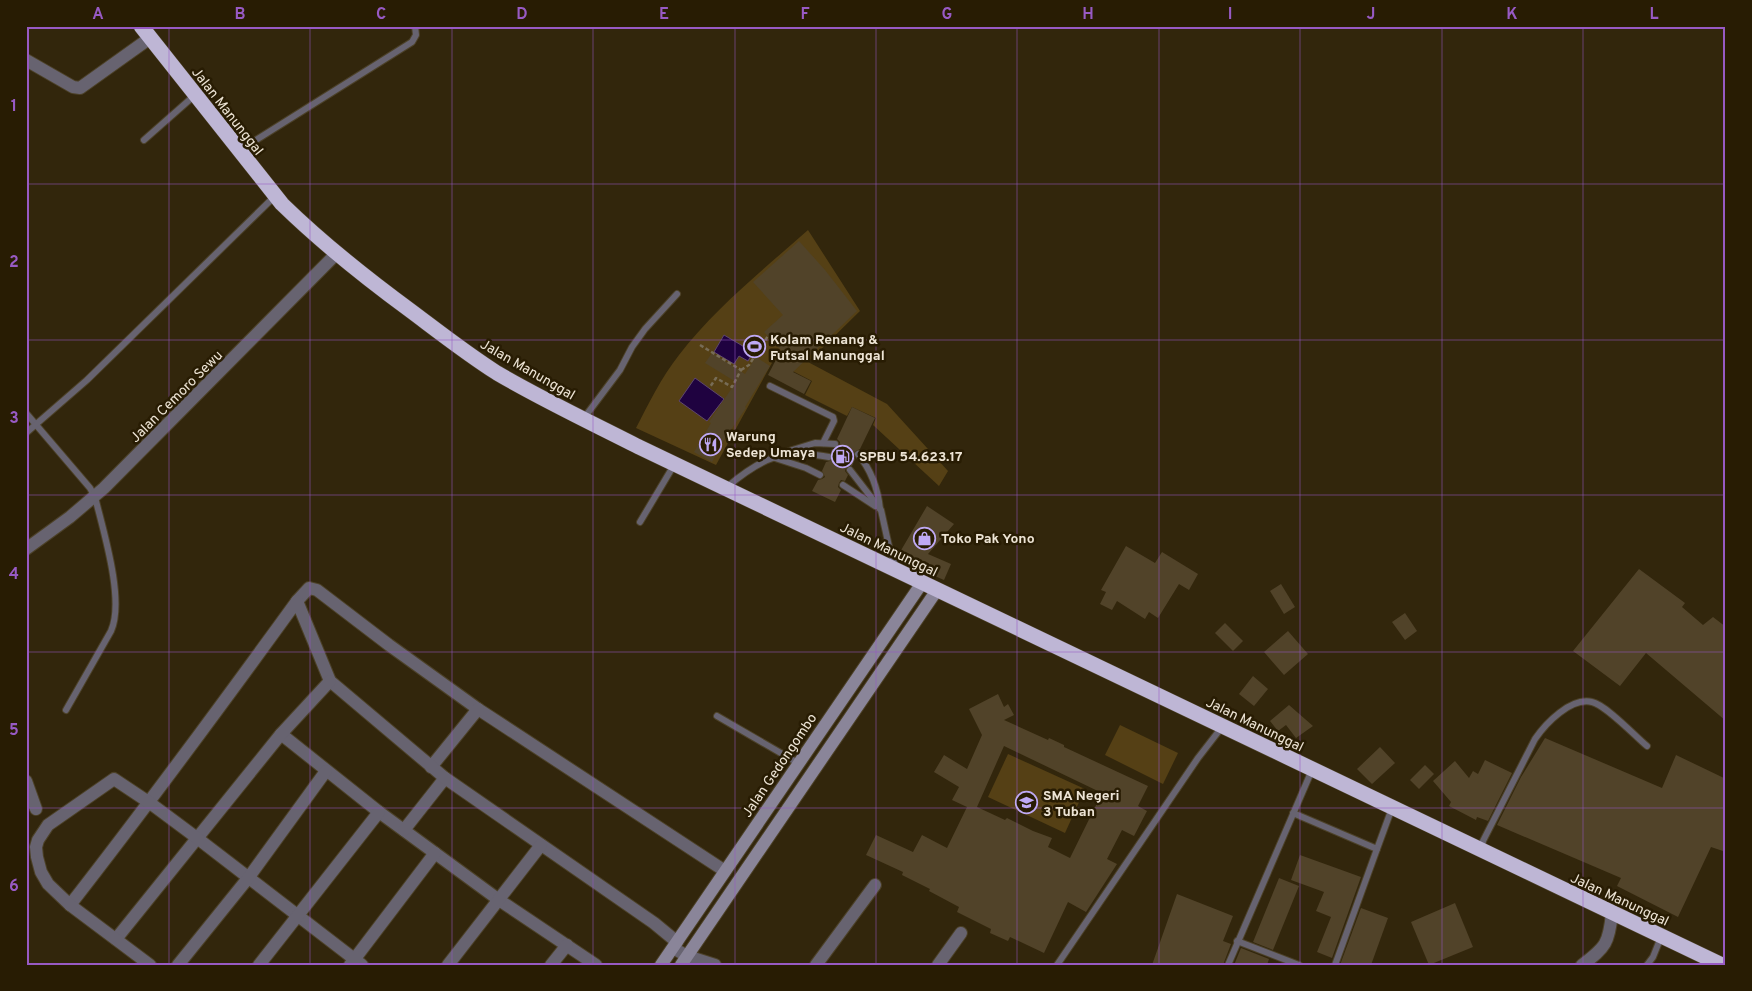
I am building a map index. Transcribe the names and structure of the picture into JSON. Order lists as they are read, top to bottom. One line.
{"streets":{"highway":["Jalan Manunggal"],"street":["Jalan Cemoro Sewu","Jalan Gedongombo"]},"crossings":[["Jalan Manunggal","Jalan Cemoro Sewu"],["Jalan Manunggal","Jalan Gedongombo"]],"places":{"sports":["Kolam Renang & Futsal Manunggal"],"restaurant":["Warung Sedep Umaya"],"fuel station":["SPBU 54.623.17"],"shop":["Toko Pak Yono"],"school or university":["SMA Negeri 3 Tuban"]},"grid":{"columns":["A","B","C","D","E","F","G","H","I","J","K","L"],"rows":["1","2","3","4","5","6"]}}
